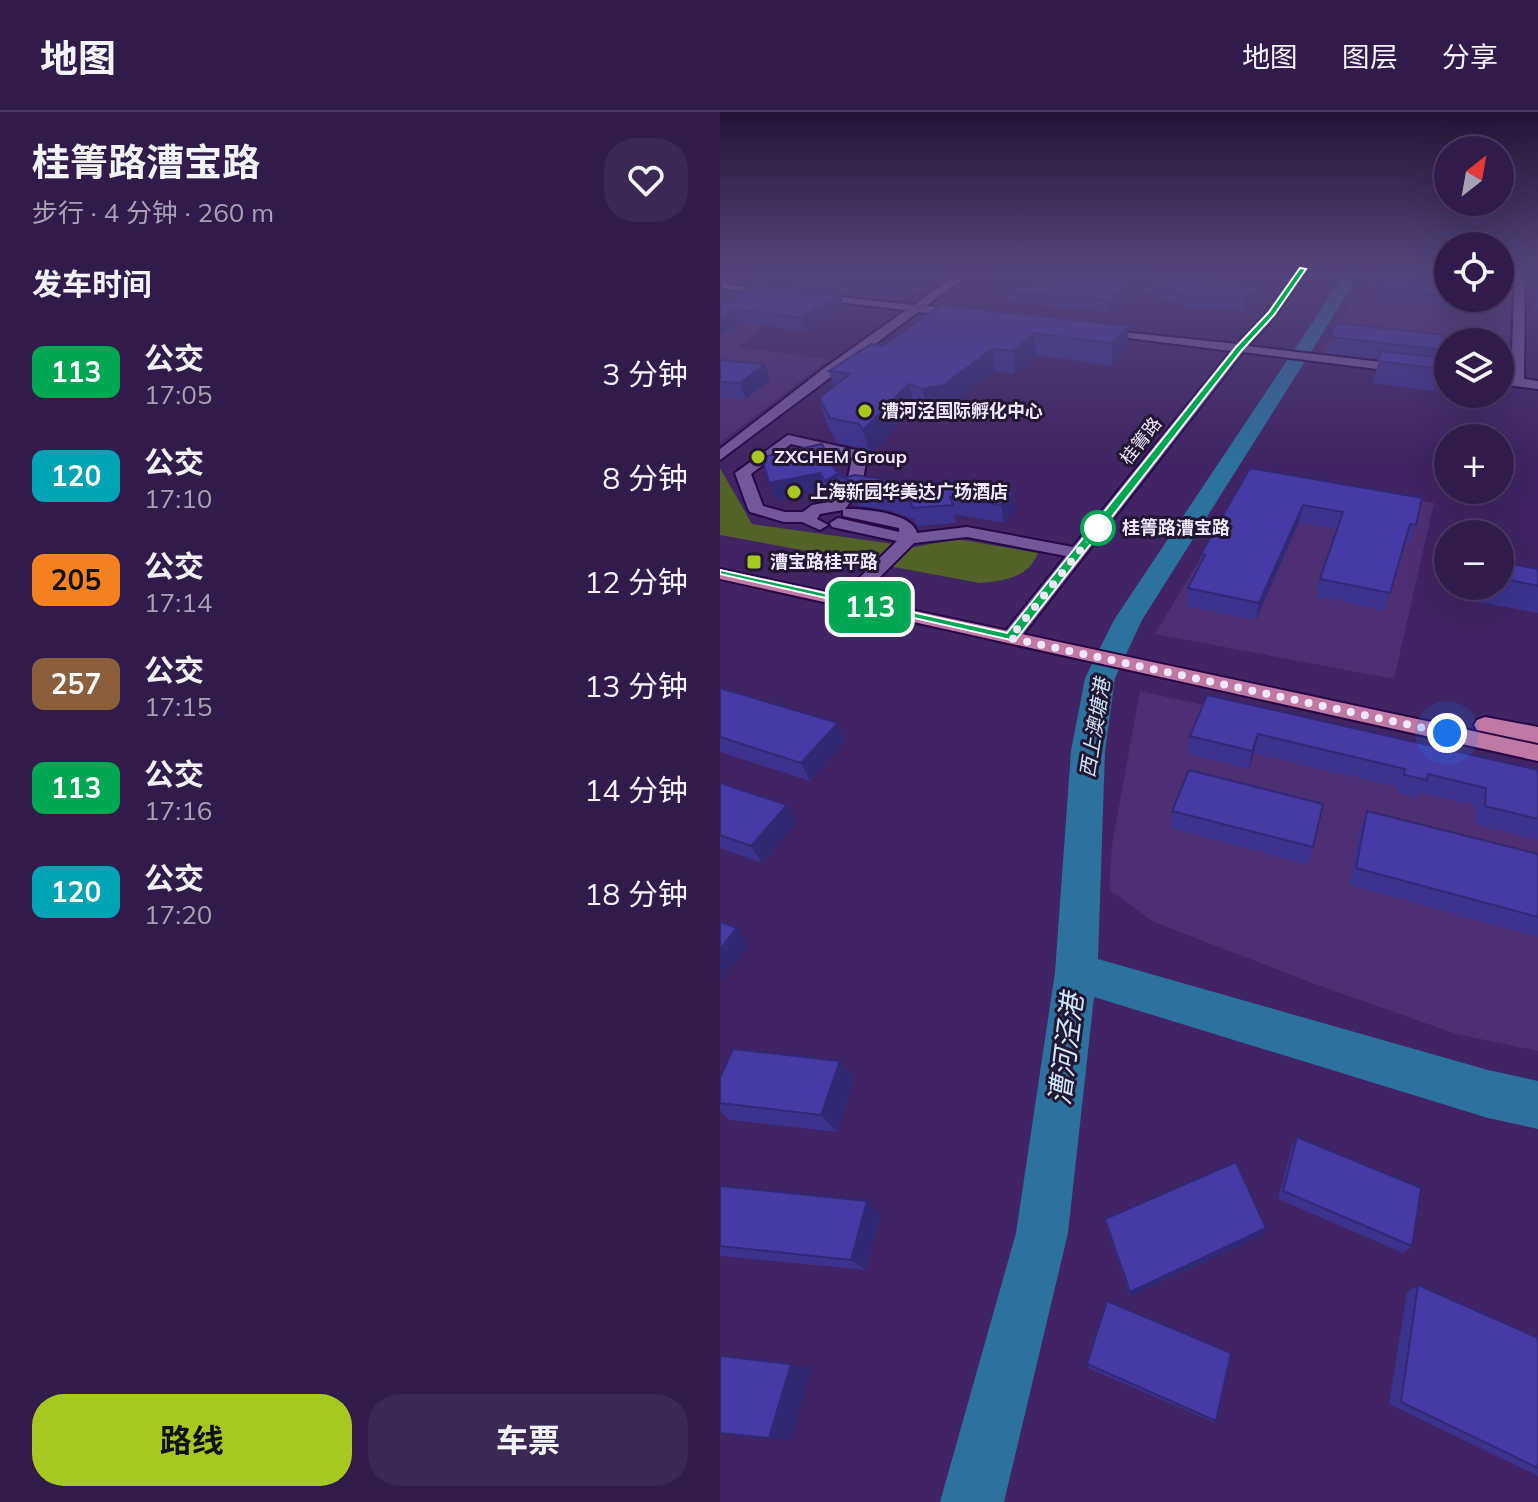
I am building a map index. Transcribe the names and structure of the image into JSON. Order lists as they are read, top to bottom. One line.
{"streets":{"street":["桂箐路"]},"water":["西上澳塘港","漕河泾港"],"places":{"other":["漕河泾国际孵化中心","ZXCHEM Group","上海新园华美达广场酒店","桂箐路漕宝路"],"transit":["漕宝路桂平路"]},"lines":["bus line 113"],"north":"top right","page":{"header":"地图","nav":["地图","图层","分享"],"heading":[["桂箐路漕宝路","步行 · 4 分钟 · 260 m"],"发车时间"],"on_map":"113","map_buttons":["+","−"],"list":[{"mark":"113","name":"公交","note":"17:05","value":"3 分钟"},{"mark":"120","name":"公交","note":"17:10","value":"8 分钟"},{"mark":"205","name":"公交","note":"17:14","value":"12 分钟"},{"mark":"257","name":"公交","note":"17:15","value":"13 分钟"},{"mark":"113","name":"公交","note":"17:16","value":"14 分钟"},{"mark":"120","name":"公交","note":"17:20","value":"18 分钟"}],"buttons":["路线","车票"]}}
